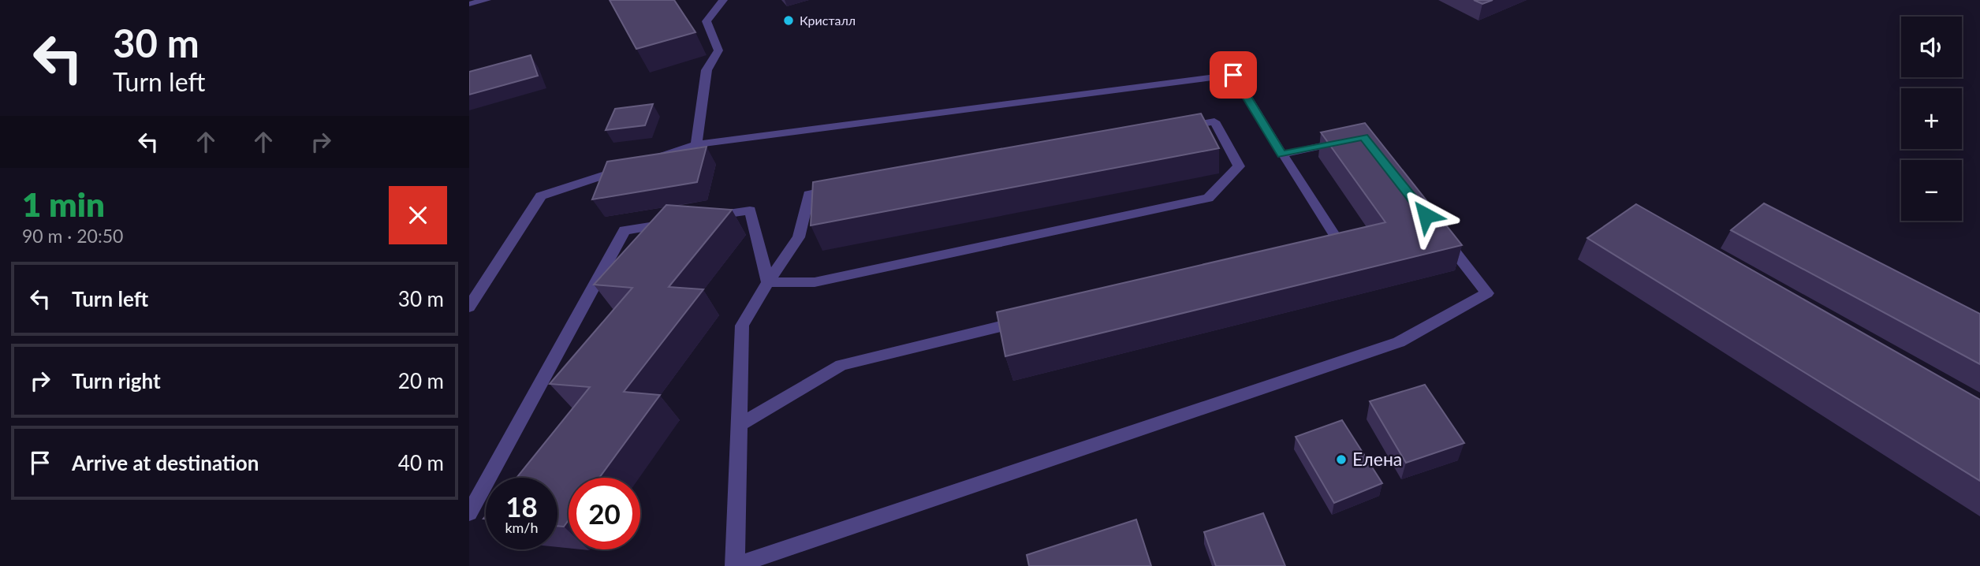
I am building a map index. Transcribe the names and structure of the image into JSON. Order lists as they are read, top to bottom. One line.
{"places":["Кристалл","Елена"],"page":{"turn":["30 m","Turn left"],"map_buttons":["+","−"],"heading":["1 min","90 m · 20:50"],"list":[{"name":"Turn left","value":"30 m"},{"name":"Turn right","value":"20 m"},{"name":"Arrive at destination","value":"40 m"}],"speed":"18 km/h","limit":"20"}}
